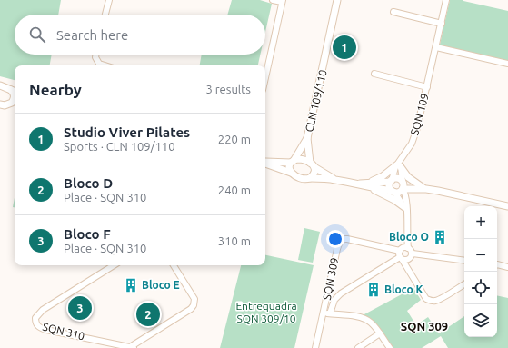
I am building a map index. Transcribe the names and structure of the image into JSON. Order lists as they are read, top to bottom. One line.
{"streets":{"street":["CLN 109/110","SQN 109","SQN 309","SQN 310"]},"districts":["SQN 309"],"parks":["Entrequadra SQN 309/10"],"places":{"building":["Bloco O","Bloco E","Bloco K"]},"page":{"search":"Search here","pins":["1","3","2"],"heading":["Nearby","3 results"],"list":[{"mark":"1","name":"Studio Viver Pilates","note":"Sports · CLN 109/110","value":"220 m"},{"mark":"2","name":"Bloco D","note":"Place · SQN 310","value":"240 m"},{"mark":"3","name":"Bloco F","note":"Place · SQN 310","value":"310 m"}],"map_buttons":["+","−"]}}
